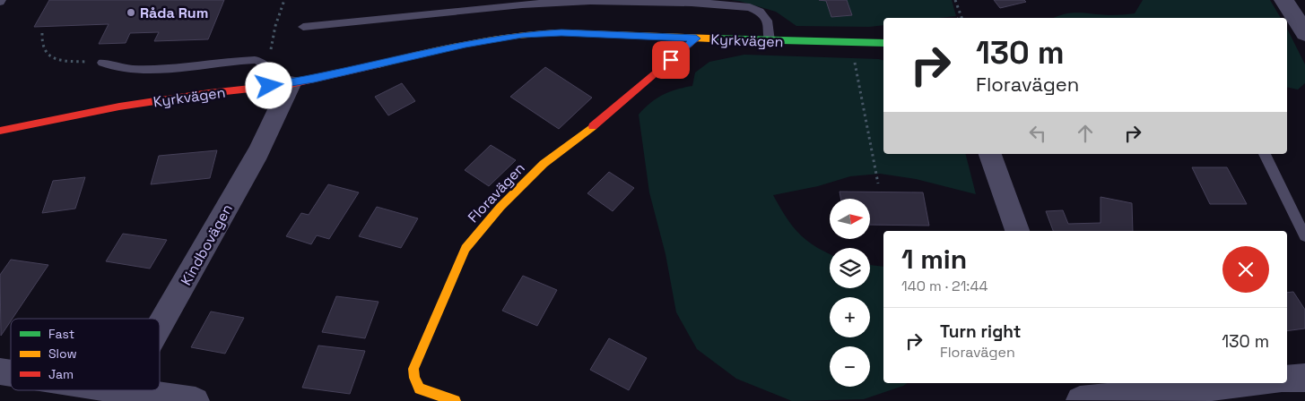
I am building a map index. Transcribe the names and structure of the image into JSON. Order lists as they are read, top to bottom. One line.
{"streets":{"street":["Kyrkvägen","Floravägen","Kindbovägen"]},"crossings":[["Kyrkvägen","Floravägen"],["Kyrkvägen","Kindbovägen"]],"places":["Råda Rum"],"legend":["Fast","Slow","Jam"],"north":"right","page":{"turn":["130 m","Floravägen"],"map_buttons":["+","−"],"heading":["1 min","140 m · 21:44"],"list":[{"name":"Turn right","note":"Floravägen","value":"130 m"}]}}
